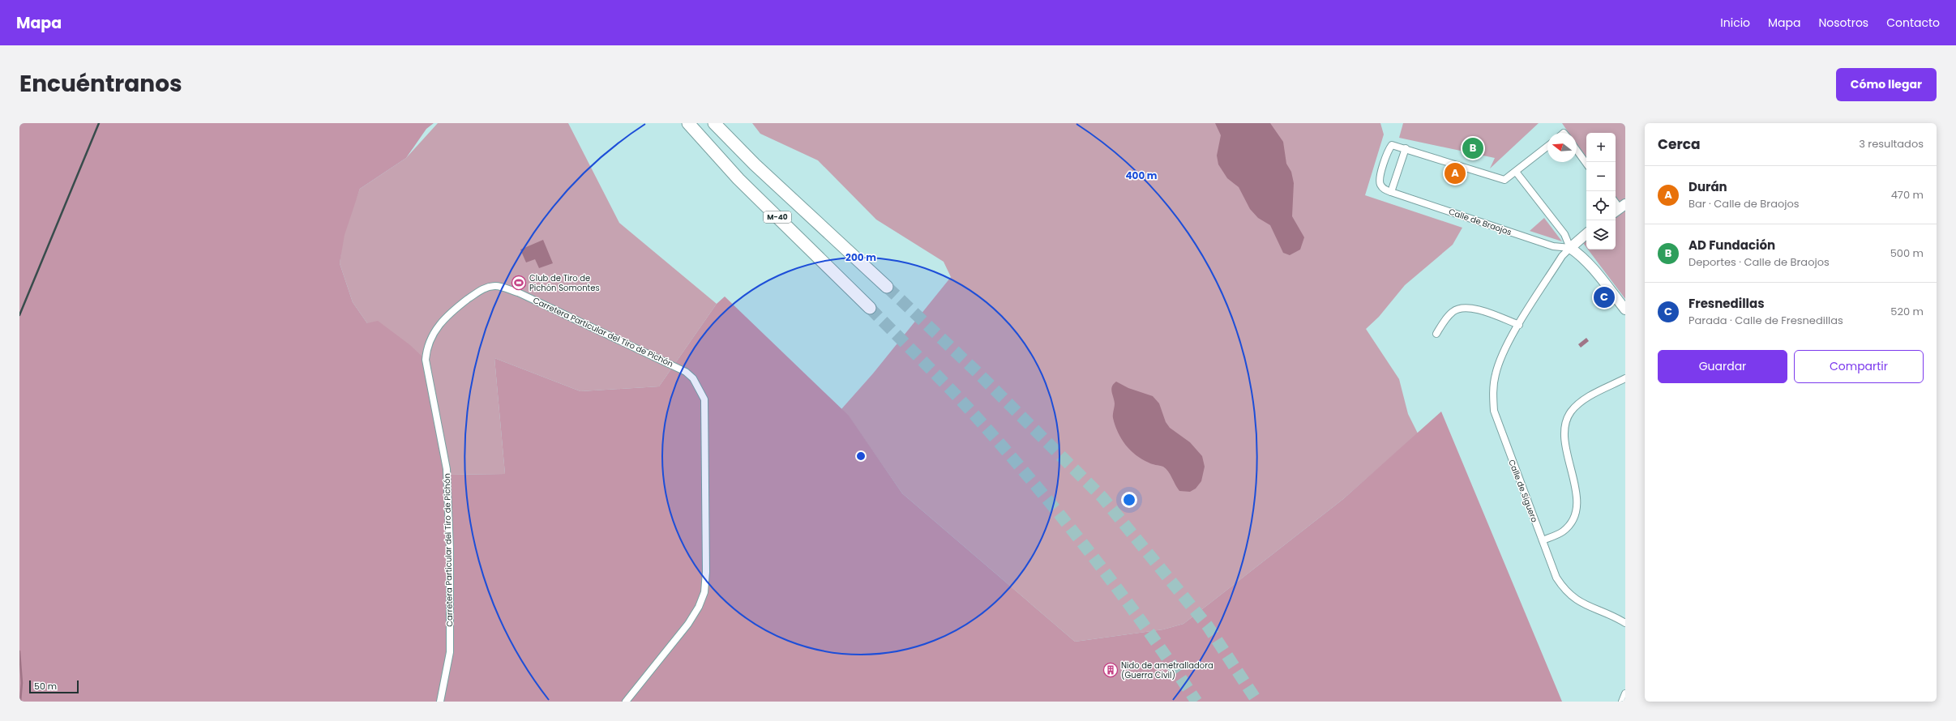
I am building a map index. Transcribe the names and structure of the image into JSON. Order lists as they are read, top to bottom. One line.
{"streets":{"highway":["M-40"],"street":["Calle de Braojos","Carretera Particular del Tiro de Pichón","Calle de Siguero"]},"crossings":[["Calle de Braojos","Calle de Siguero"]],"places":{"sports":["Club de Tiro de Pichón Somontes"],"building":["Nido de ametralladora (Guerra Civil)"]},"scale_bar":"50 m","north":"left","page":{"header":"Mapa","nav":["Inicio","Mapa","Nosotros","Contacto"],"title":"Encuéntranos","buttons":["Cómo llegar",["Guardar","Compartir"]],"heading":["Cerca","3 resultados"],"map_buttons":["+","−"],"pins":["B","A","C"],"list":[{"mark":"A","name":"Durán","note":"Bar · Calle de Braojos","value":"470 m"},{"mark":"B","name":"AD Fundación","note":"Deportes · Calle de Braojos","value":"500 m"},{"mark":"C","name":"Fresnedillas","note":"Parada · Calle de Fresnedillas","value":"520 m"}],"scale":"50 m"},"rings":["400 m","200 m"]}
